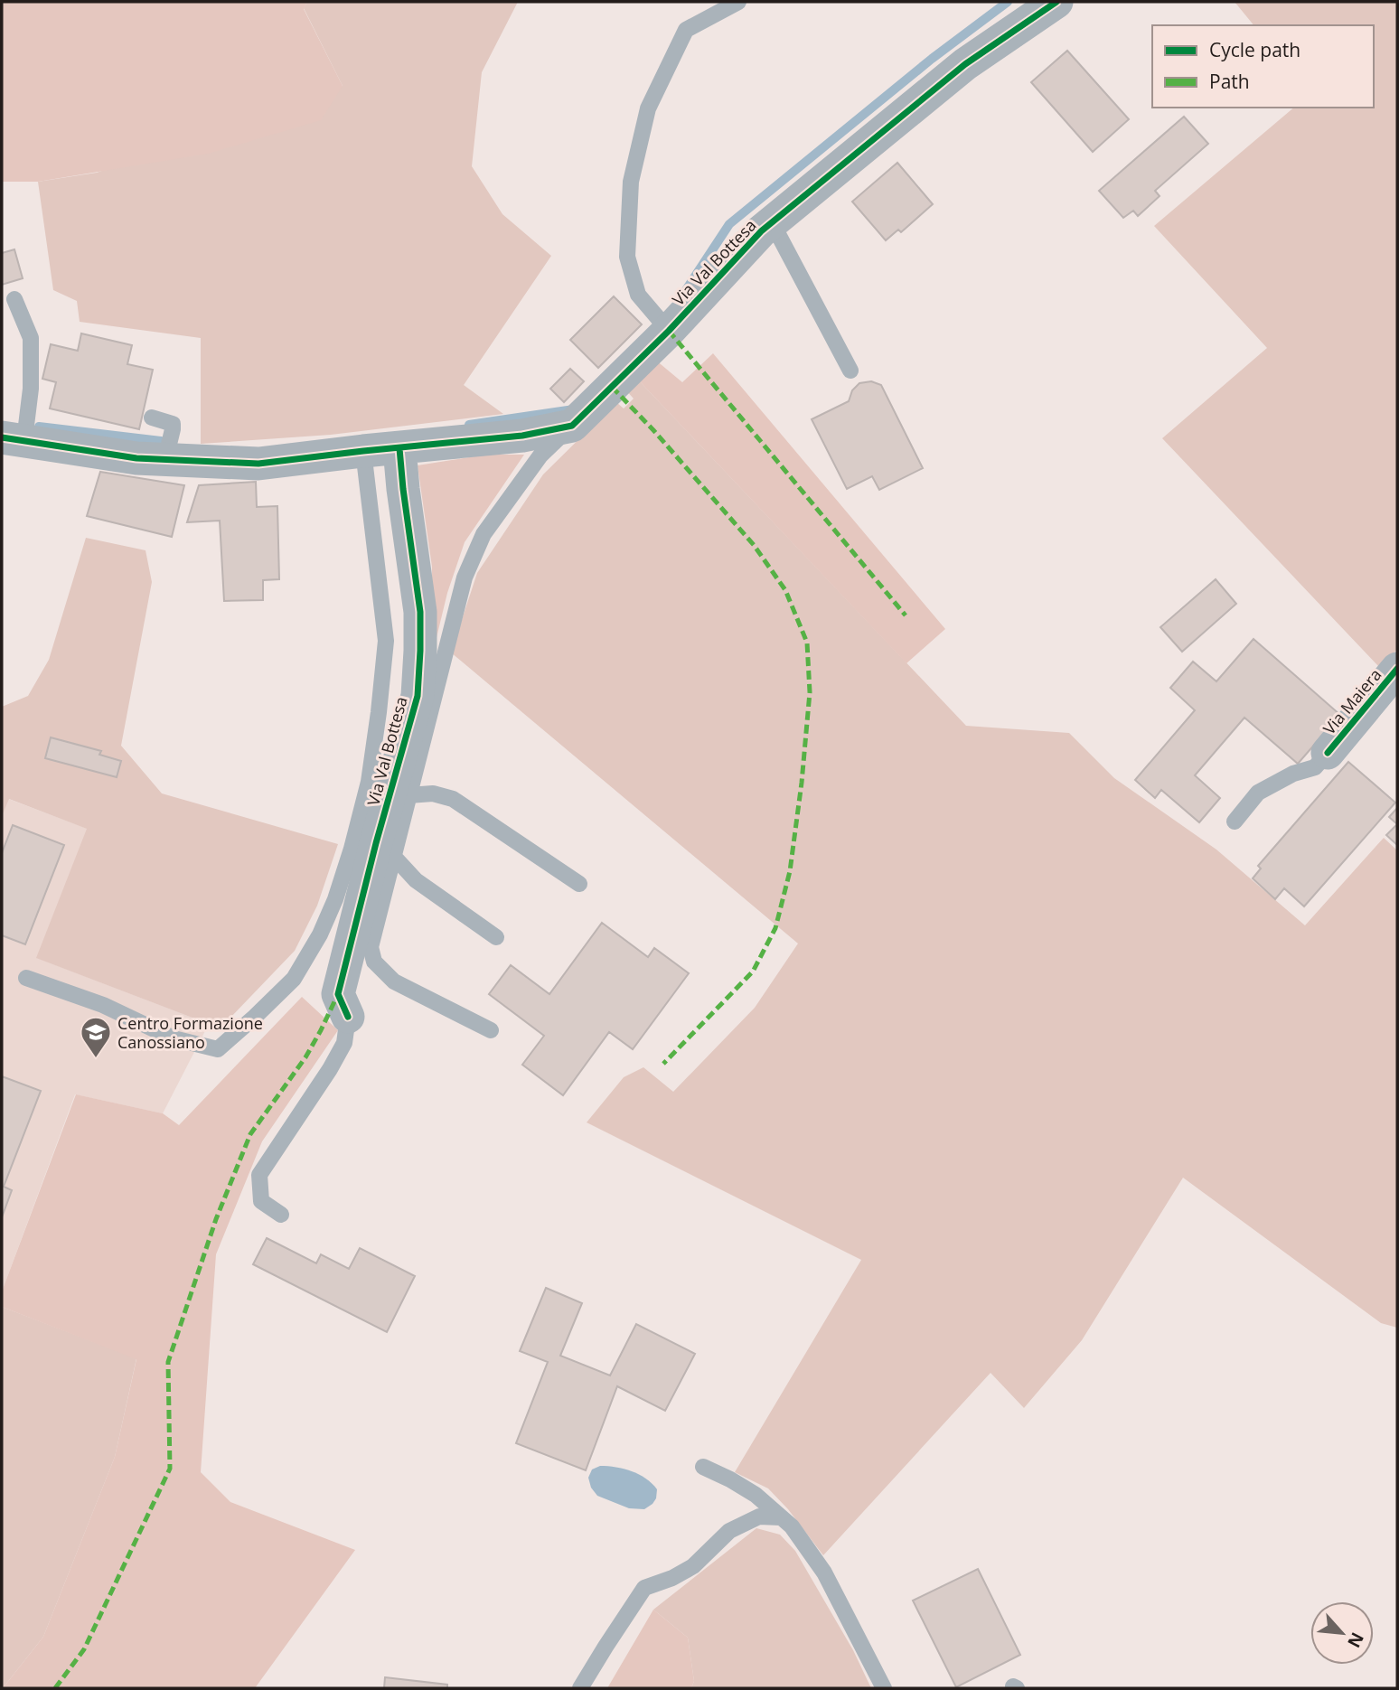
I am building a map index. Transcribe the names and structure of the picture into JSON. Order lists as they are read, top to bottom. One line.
{"streets":{"street":["Via Val Bottesa","Via Maiera"]},"places":{"school or university":["Centro Formazione Canossiano"]},"legend":["Cycle path","Path"],"north":"bottom right"}
